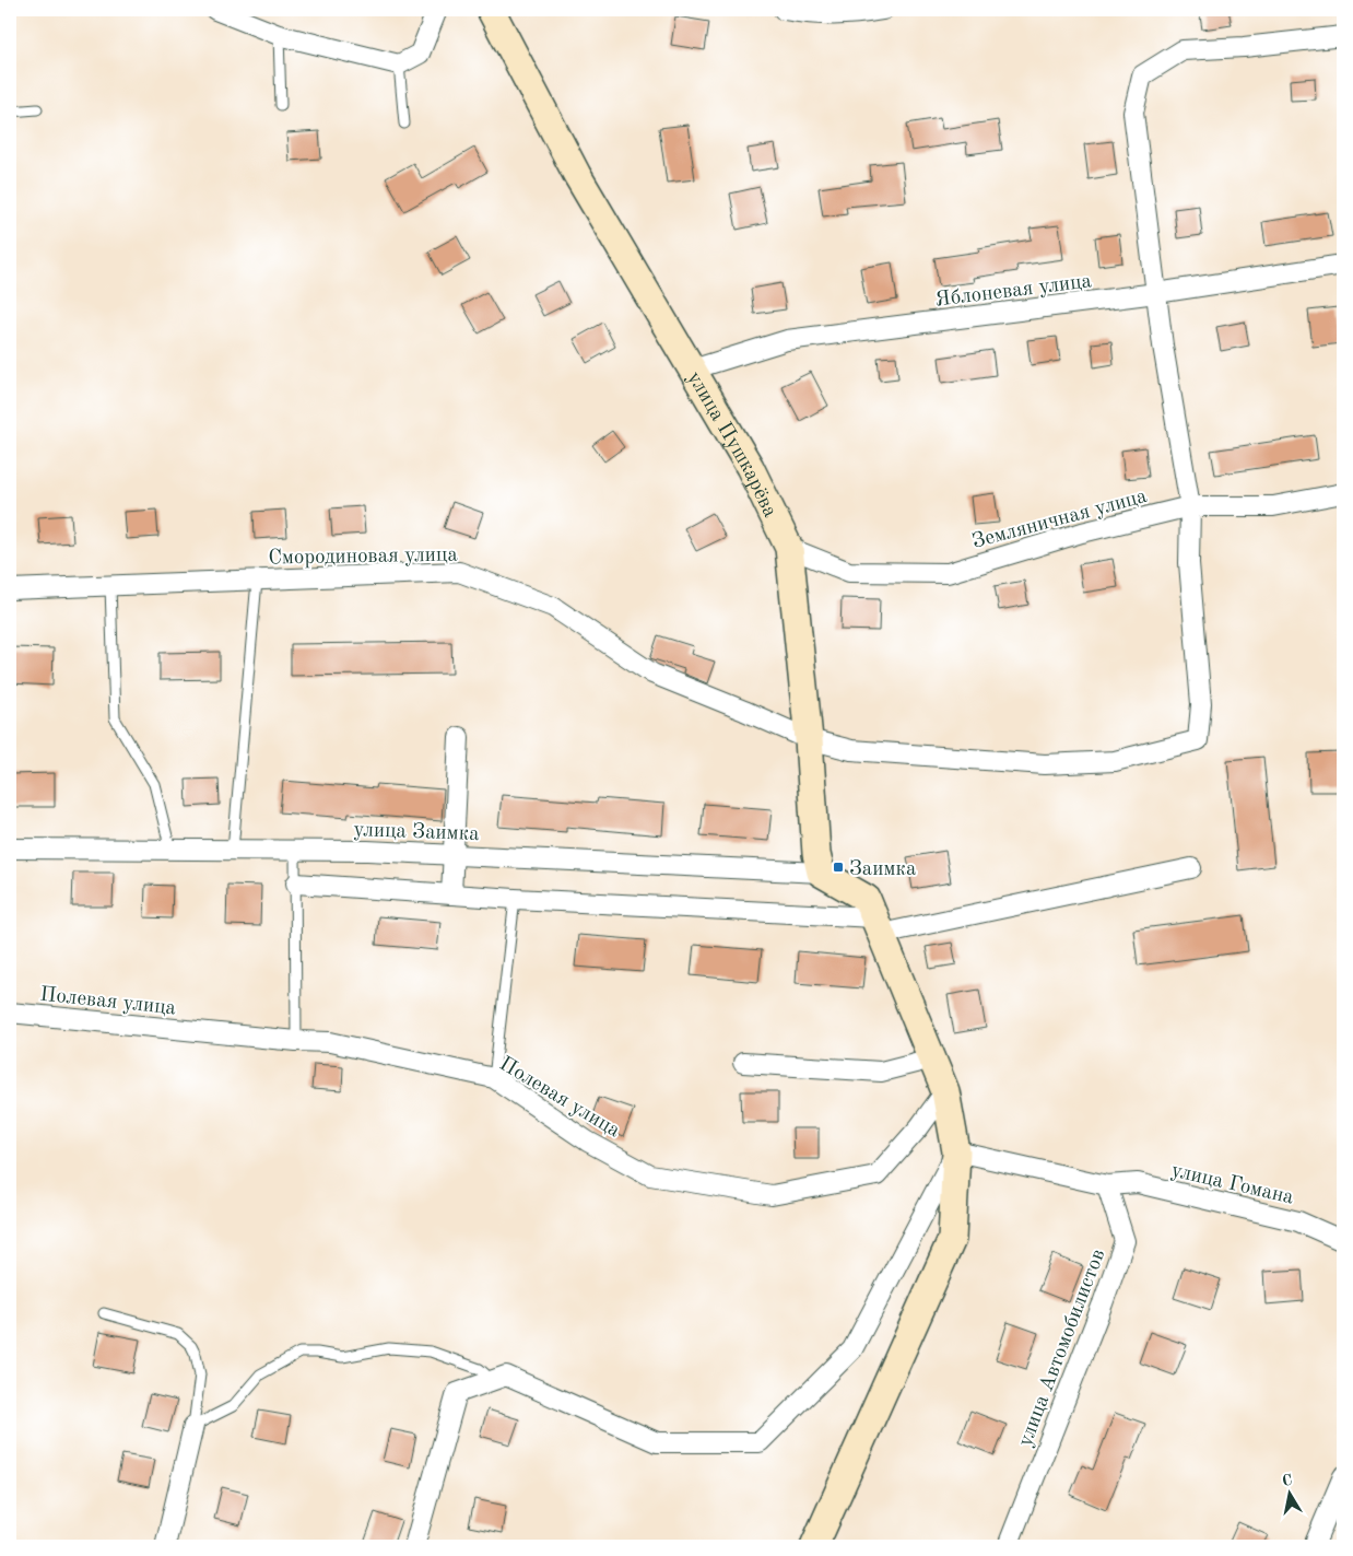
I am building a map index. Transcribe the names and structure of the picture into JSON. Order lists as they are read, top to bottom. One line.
{"streets":{"street":["Яблоневая улица","улица Пушкарёва","Земляничная улица","Смородиновая улица","улица Заимка","Полевая улица","улица Гомана","улица Автомобилистов"]},"crossings":[["Яблоневая улица","улица Пушкарёва"],["улица Пушкарёва","Земляничная улица"],["улица Пушкарёва","Смородиновая улица"],["улица Пушкарёва","улица Заимка"],["Земляничная улица","Смородиновая улица"],["улица Гомана","улица Автомобилистов"]],"places":{"transit":["Заимка"]},"north":"top"}
